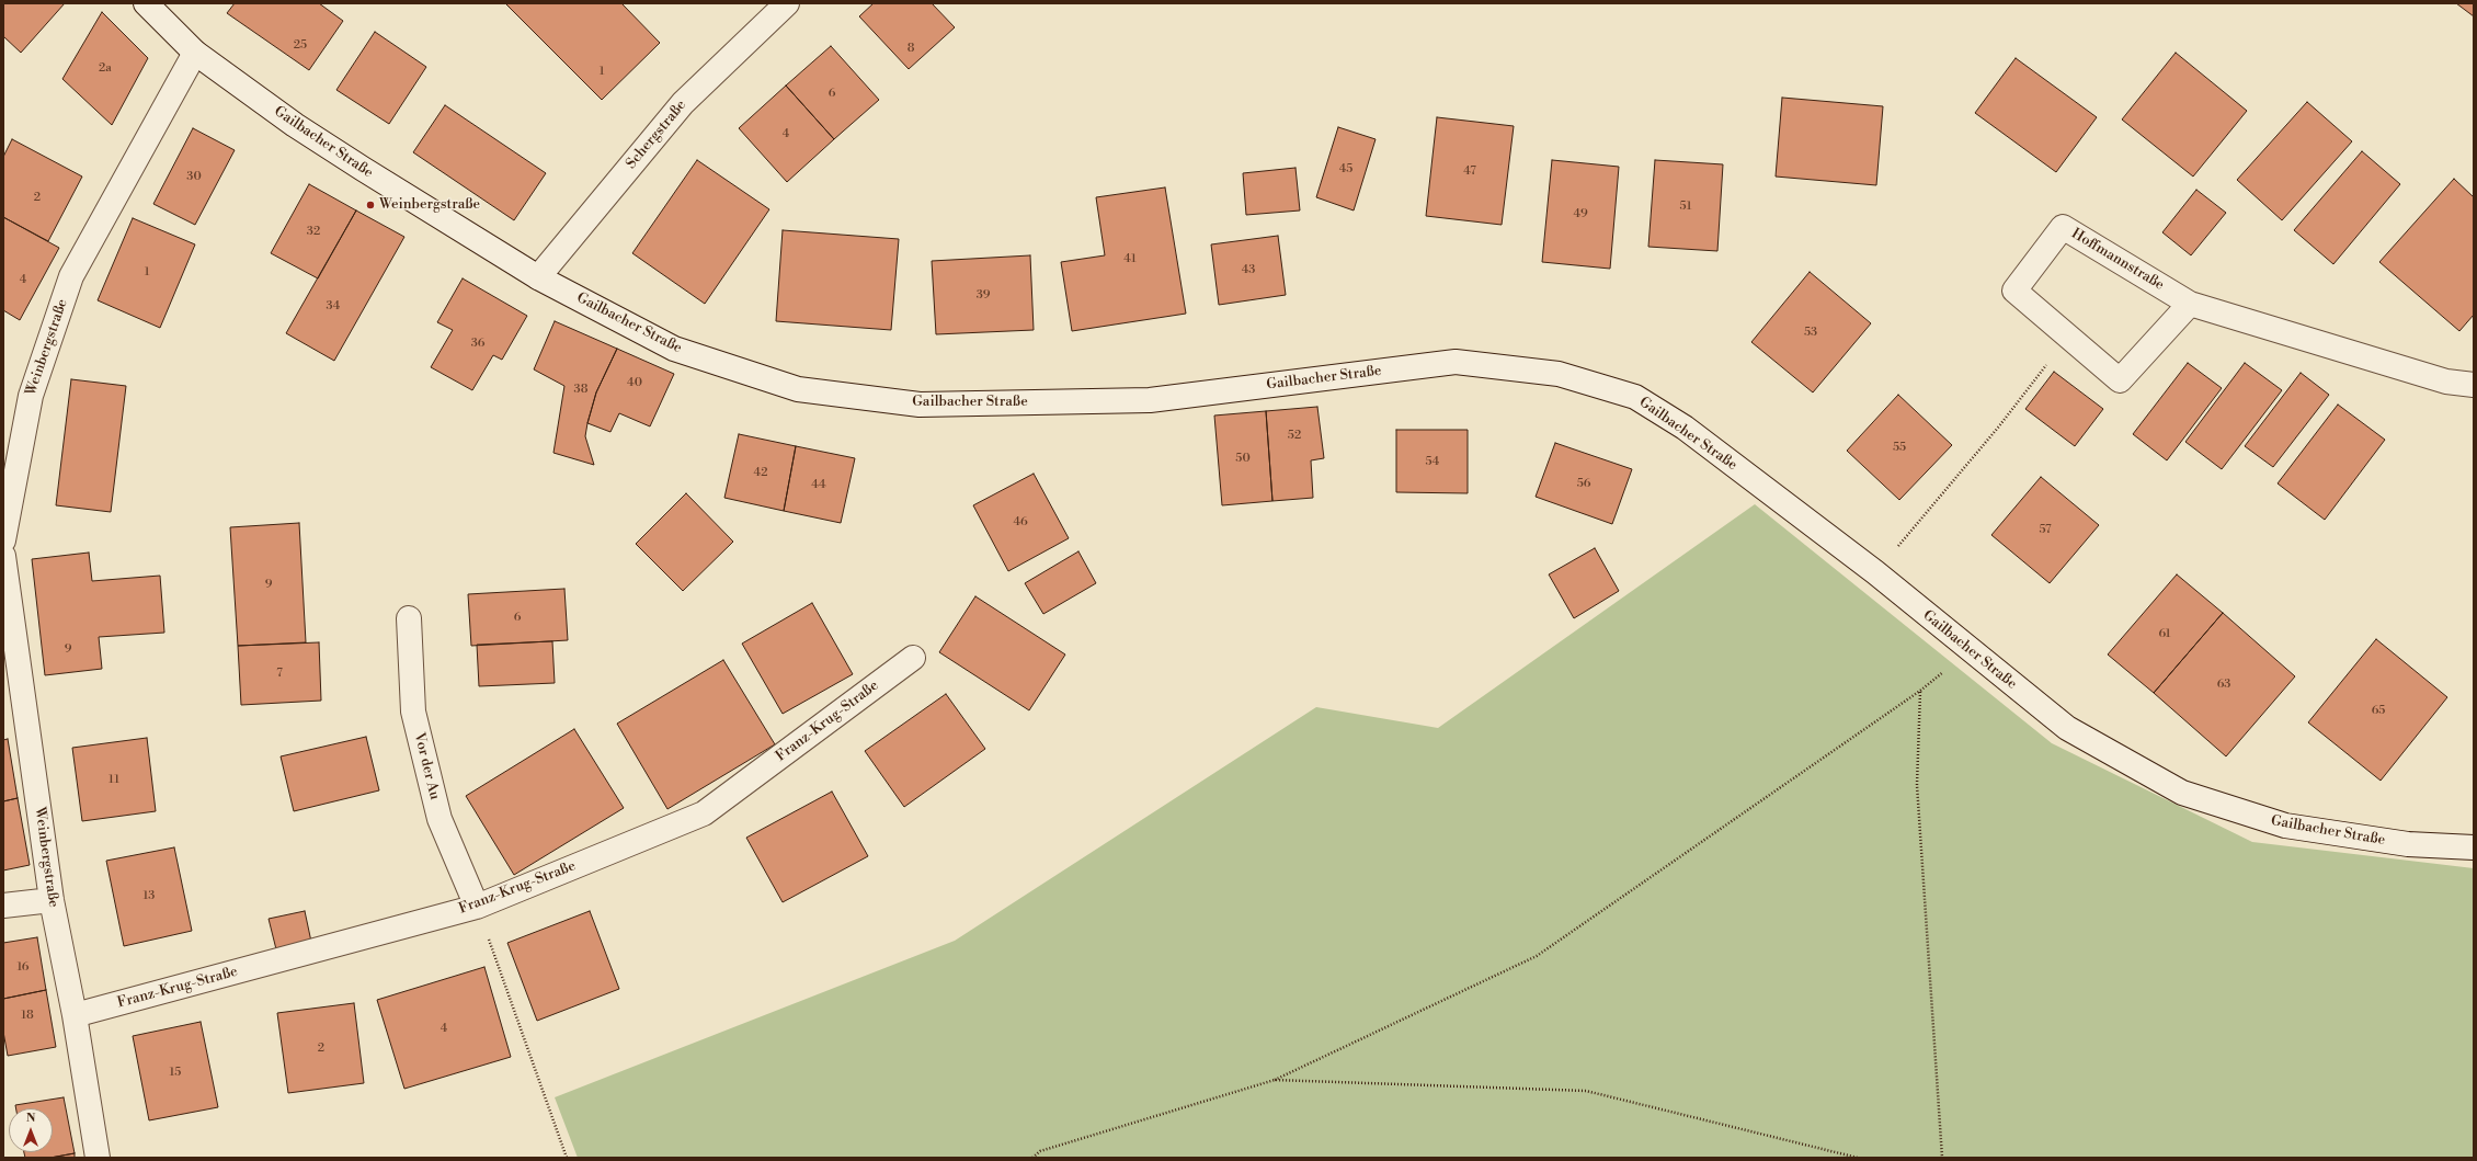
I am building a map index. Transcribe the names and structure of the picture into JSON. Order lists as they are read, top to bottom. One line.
{"streets":{"street":["Schergstraße","Gailbacher Straße","Hoffmannstraße","Weinbergstraße","Franz-Krug-Straße","Vor der Au"]},"crossings":[["Schergstraße","Gailbacher Straße"],["Gailbacher Straße","Weinbergstraße"],["Weinbergstraße","Franz-Krug-Straße"],["Franz-Krug-Straße","Vor der Au"]],"places":["Weinbergstraße"],"house_numbers":["25","8","2a","1","6","4","45","47","30","2","51","49","32","41","43","1","4","39","34","53","36","40","38","52","55","50","54","42","56","44","46","57","9","6","61","9","7","63","65","11","13","16","18","4","2","15"],"north":"top"}
